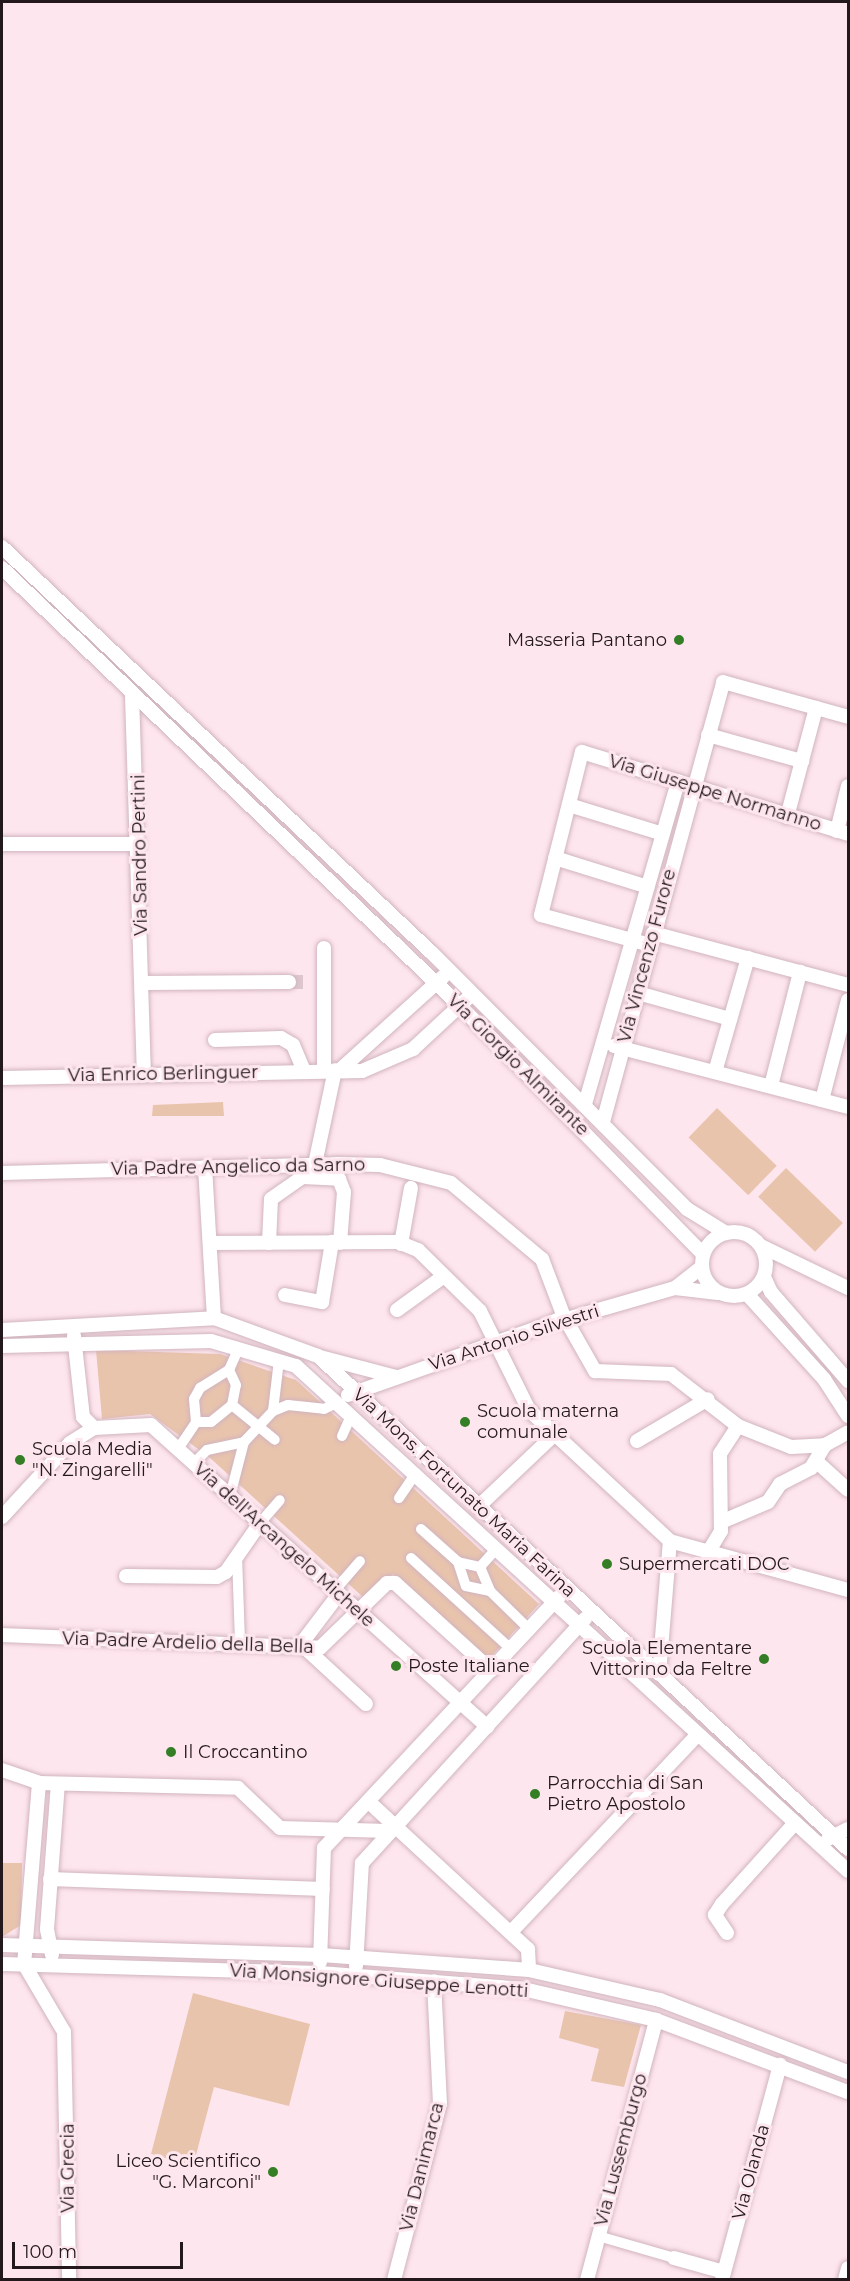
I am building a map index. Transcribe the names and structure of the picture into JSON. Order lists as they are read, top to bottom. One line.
{"streets":{"street":["Via Giuseppe Normanno","Via Sandro Pertini","Via Vincenzo Furore","Via Giorgio Almirante","Via Enrico Berlinguer","Via Padre Angelico da Sarno","Via Antonio Silvestri","Via Mons. Fortunato Maria Farina","Via dell'Arcangelo Michele","Via Padre Ardelio della Bella","Via Monsignore Giuseppe Lenotti","Via Lussemburgo","Via Danimarca","Via Grecia","Via Olanda"]},"crossings":[["Via Giuseppe Normanno","Via Vincenzo Furore"],["Via Sandro Pertini","Via Enrico Berlinguer"],["Via Vincenzo Furore","Via Giorgio Almirante"],["Via Giorgio Almirante","Via Enrico Berlinguer"],["Via Giorgio Almirante","Via Antonio Silvestri"],["Via Padre Angelico da Sarno","Via Antonio Silvestri"],["Via Antonio Silvestri","Via Mons. Fortunato Maria Farina"],["Via dell'Arcangelo Michele","Via Padre Ardelio della Bella"],["Via Monsignore Giuseppe Lenotti","Via Lussemburgo"],["Via Monsignore Giuseppe Lenotti","Via Danimarca"],["Via Monsignore Giuseppe Lenotti","Via Grecia"],["Via Monsignore Giuseppe Lenotti","Via Olanda"]],"places":["Masseria Pantano","Scuola materna comunale","Scuola Media \"N. Zingarelli\"","Supermercati DOC","Scuola Elementare Vittorino da Feltre","Poste Italiane","Il Croccantino","Parrocchia di San Pietro Apostolo","Liceo Scientifico \"G. Marconi\""],"scale_bar":"100 m"}
